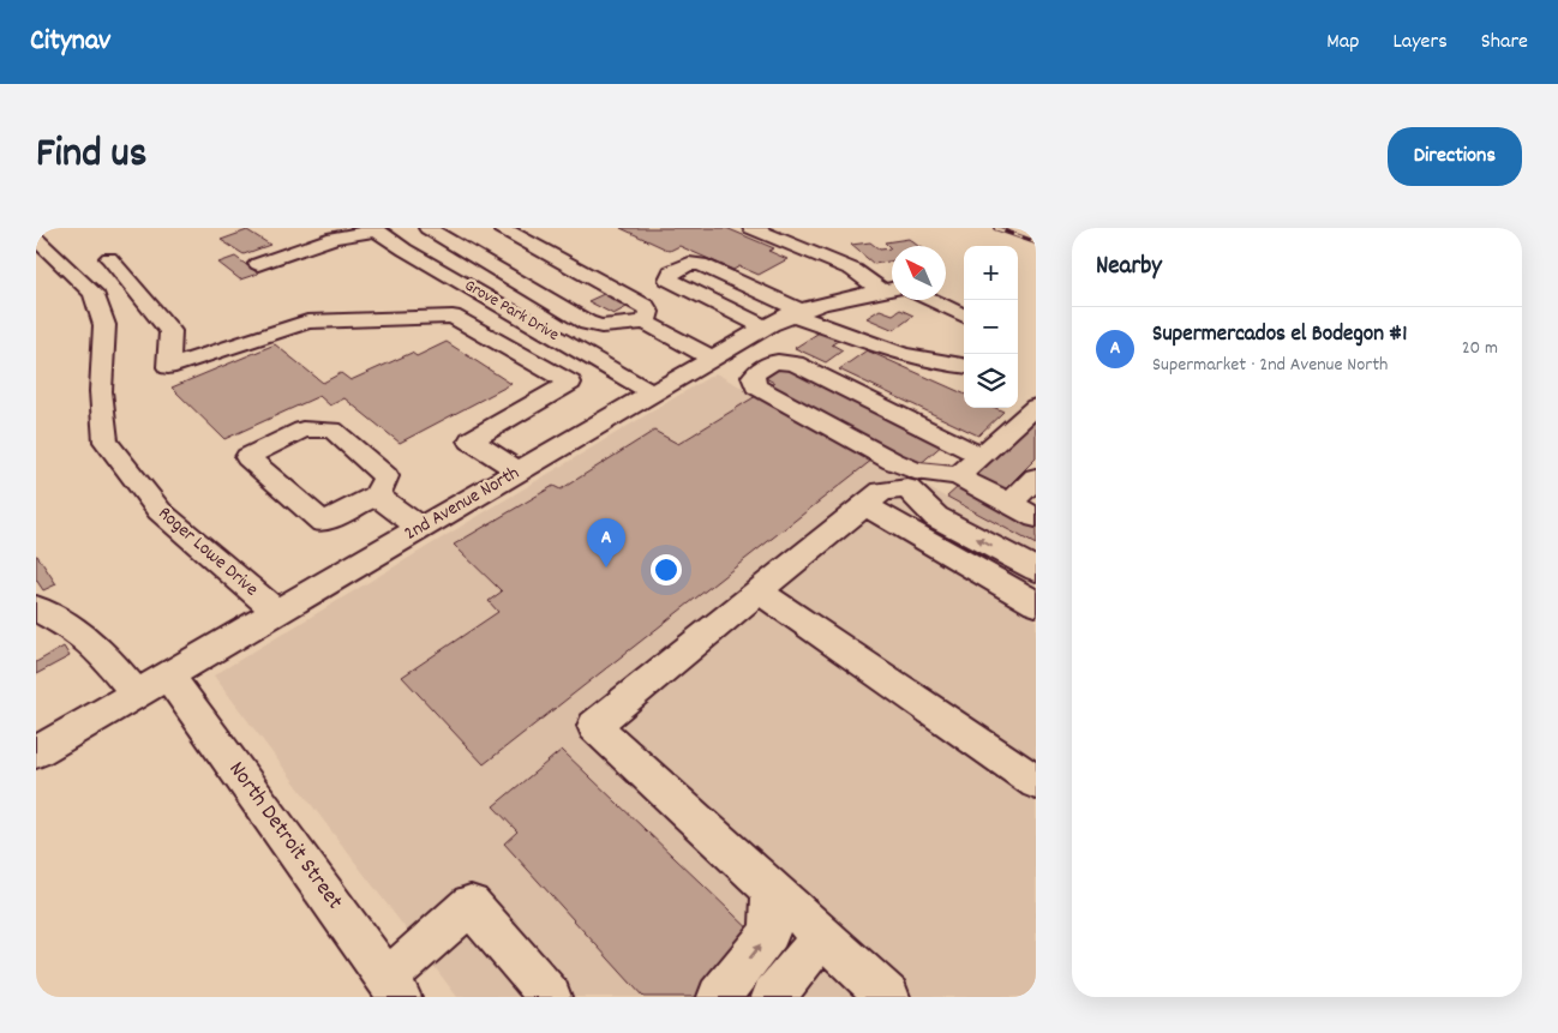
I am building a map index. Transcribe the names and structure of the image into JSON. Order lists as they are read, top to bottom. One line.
{"streets":{"street":["Grove Park Drive","2nd Avenue North","Roger Lowe Drive","North Detroit Street"]},"crossings":[["Grove Park Drive","2nd Avenue North"],["2nd Avenue North","Roger Lowe Drive"],["2nd Avenue North","North Detroit Street"]],"north":"top left","page":{"header":"Citynav","nav":["Map","Layers","Share"],"title":"Find us","buttons":"Directions","heading":"Nearby","map_buttons":["+","−"],"list":[{"mark":"A","name":"Supermercados el Bodegon #1","note":"Supermarket · 2nd Avenue North","value":"20 m"}],"pins":"A"}}
